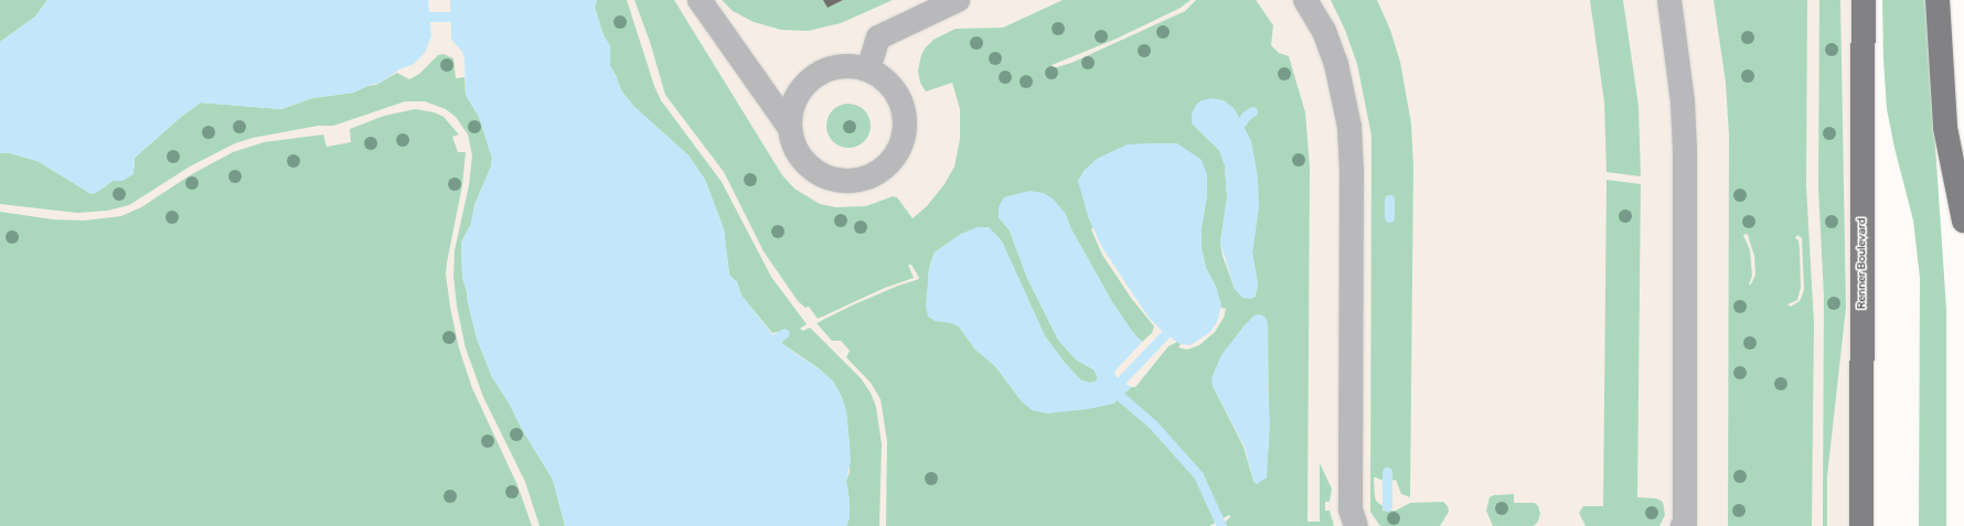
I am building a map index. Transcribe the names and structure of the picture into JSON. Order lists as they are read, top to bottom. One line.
{"streets":{"main road":["Renner Boulevard"]}}
